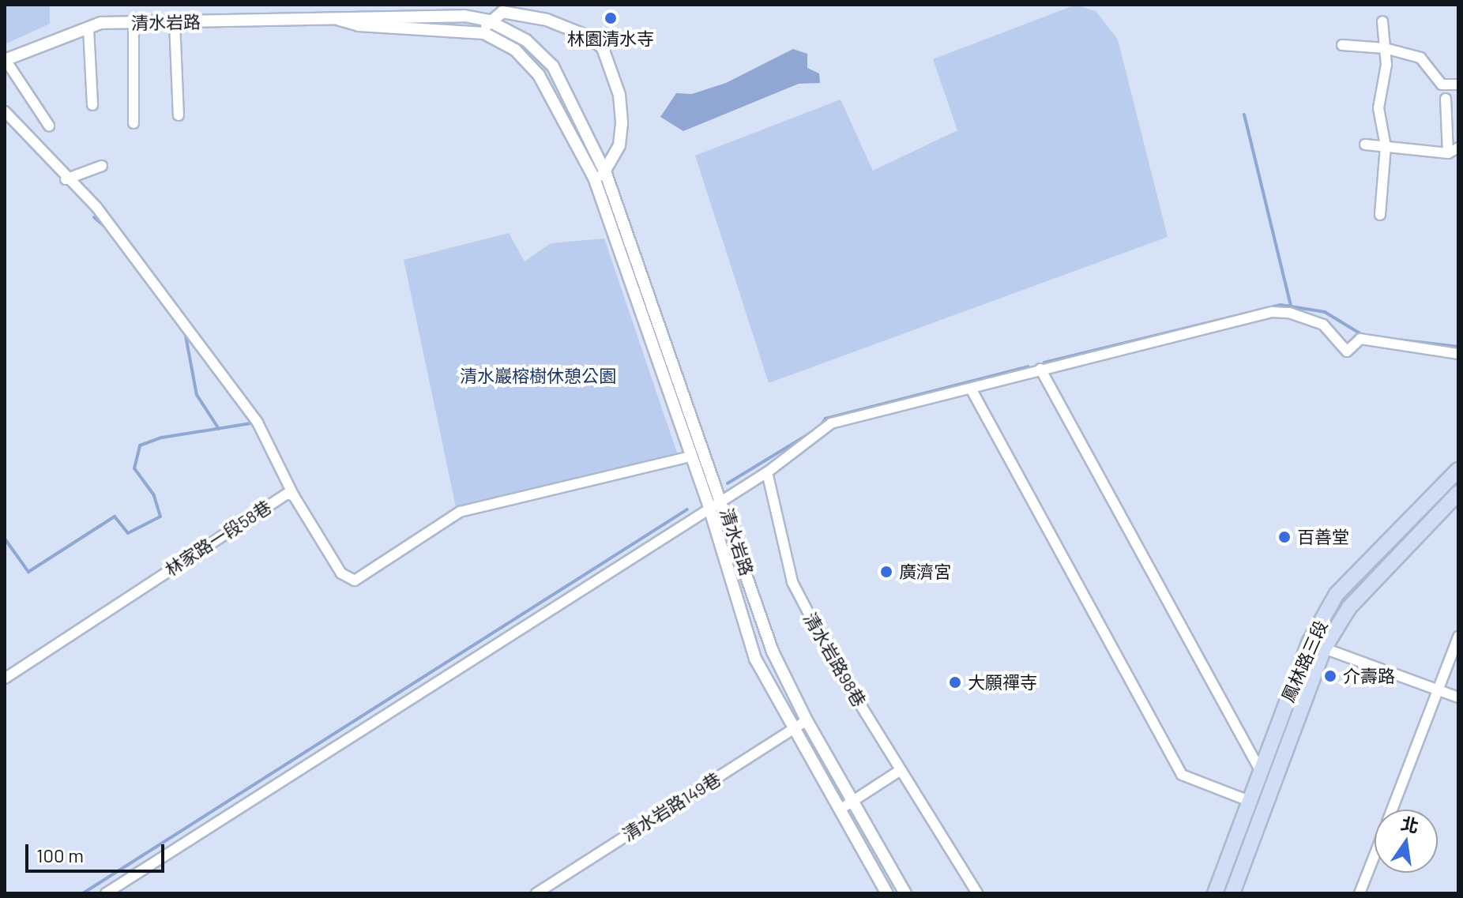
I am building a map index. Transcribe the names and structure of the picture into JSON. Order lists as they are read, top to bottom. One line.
{"streets":{"main road":["鳳林路三段"],"street":["清水岩路","林家路一段58巷","清水岩路98巷","清水岩路149巷"]},"crossings":[["清水岩路","林家路一段58巷"],["清水岩路","清水岩路149巷"]],"parks":["清水巖榕樹休憩公園"],"places":["林園清水寺","百善堂","廣濟宮","介壽路","大願禪寺"],"scale_bar":"100 m","north":"top"}
